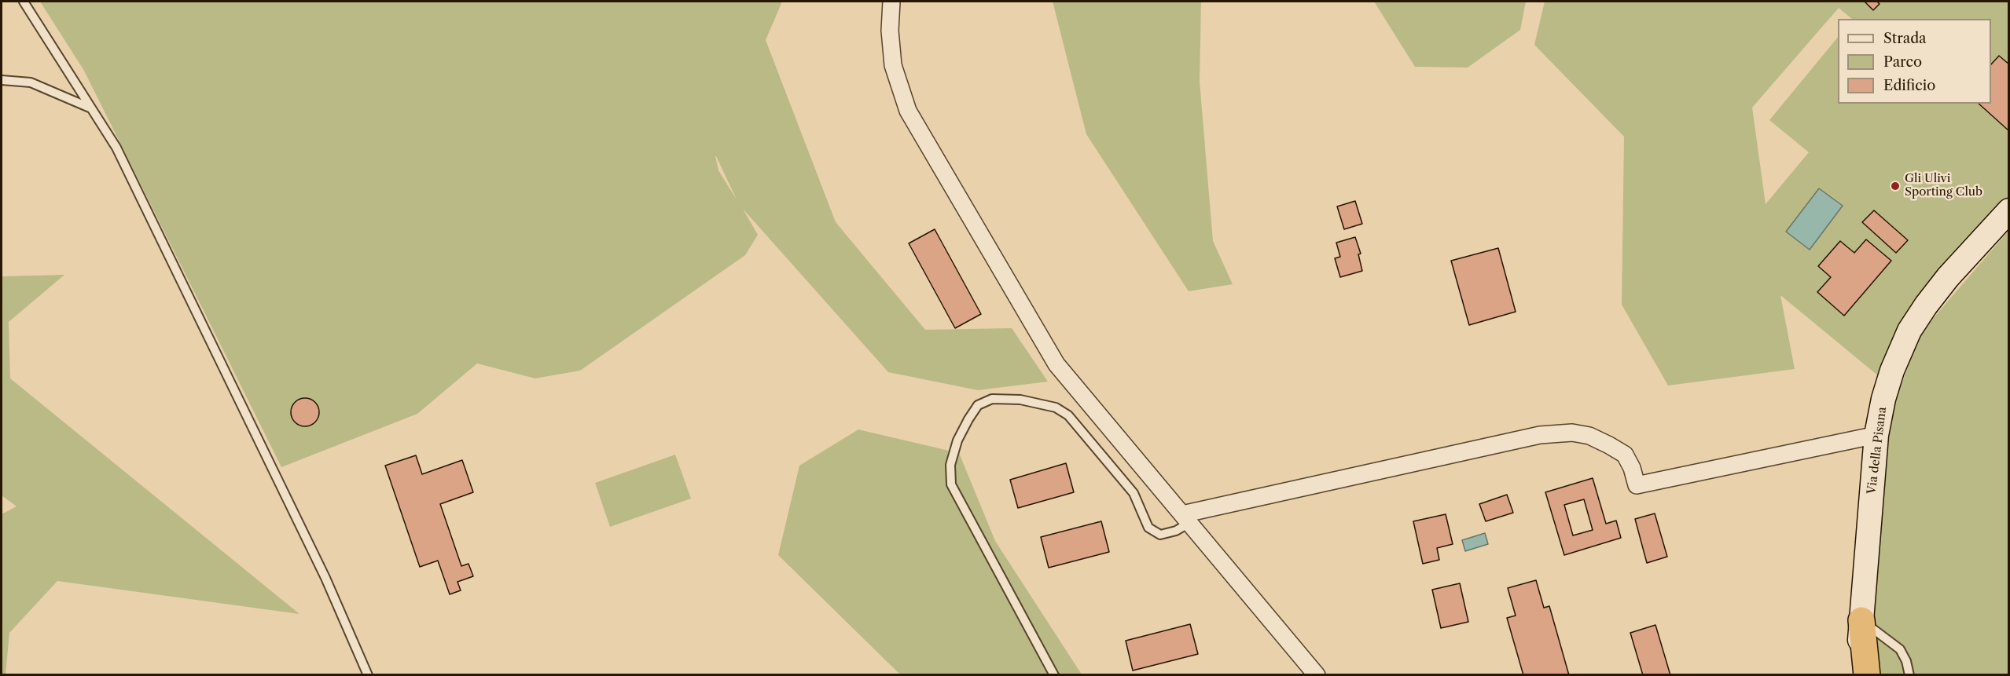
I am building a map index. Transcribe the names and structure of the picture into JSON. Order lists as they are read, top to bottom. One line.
{"streets":{"main road":["Via della Pisana"]},"places":["Gli Ulivi Sporting Club"],"legend":["Strada","Parco","Edificio"]}
